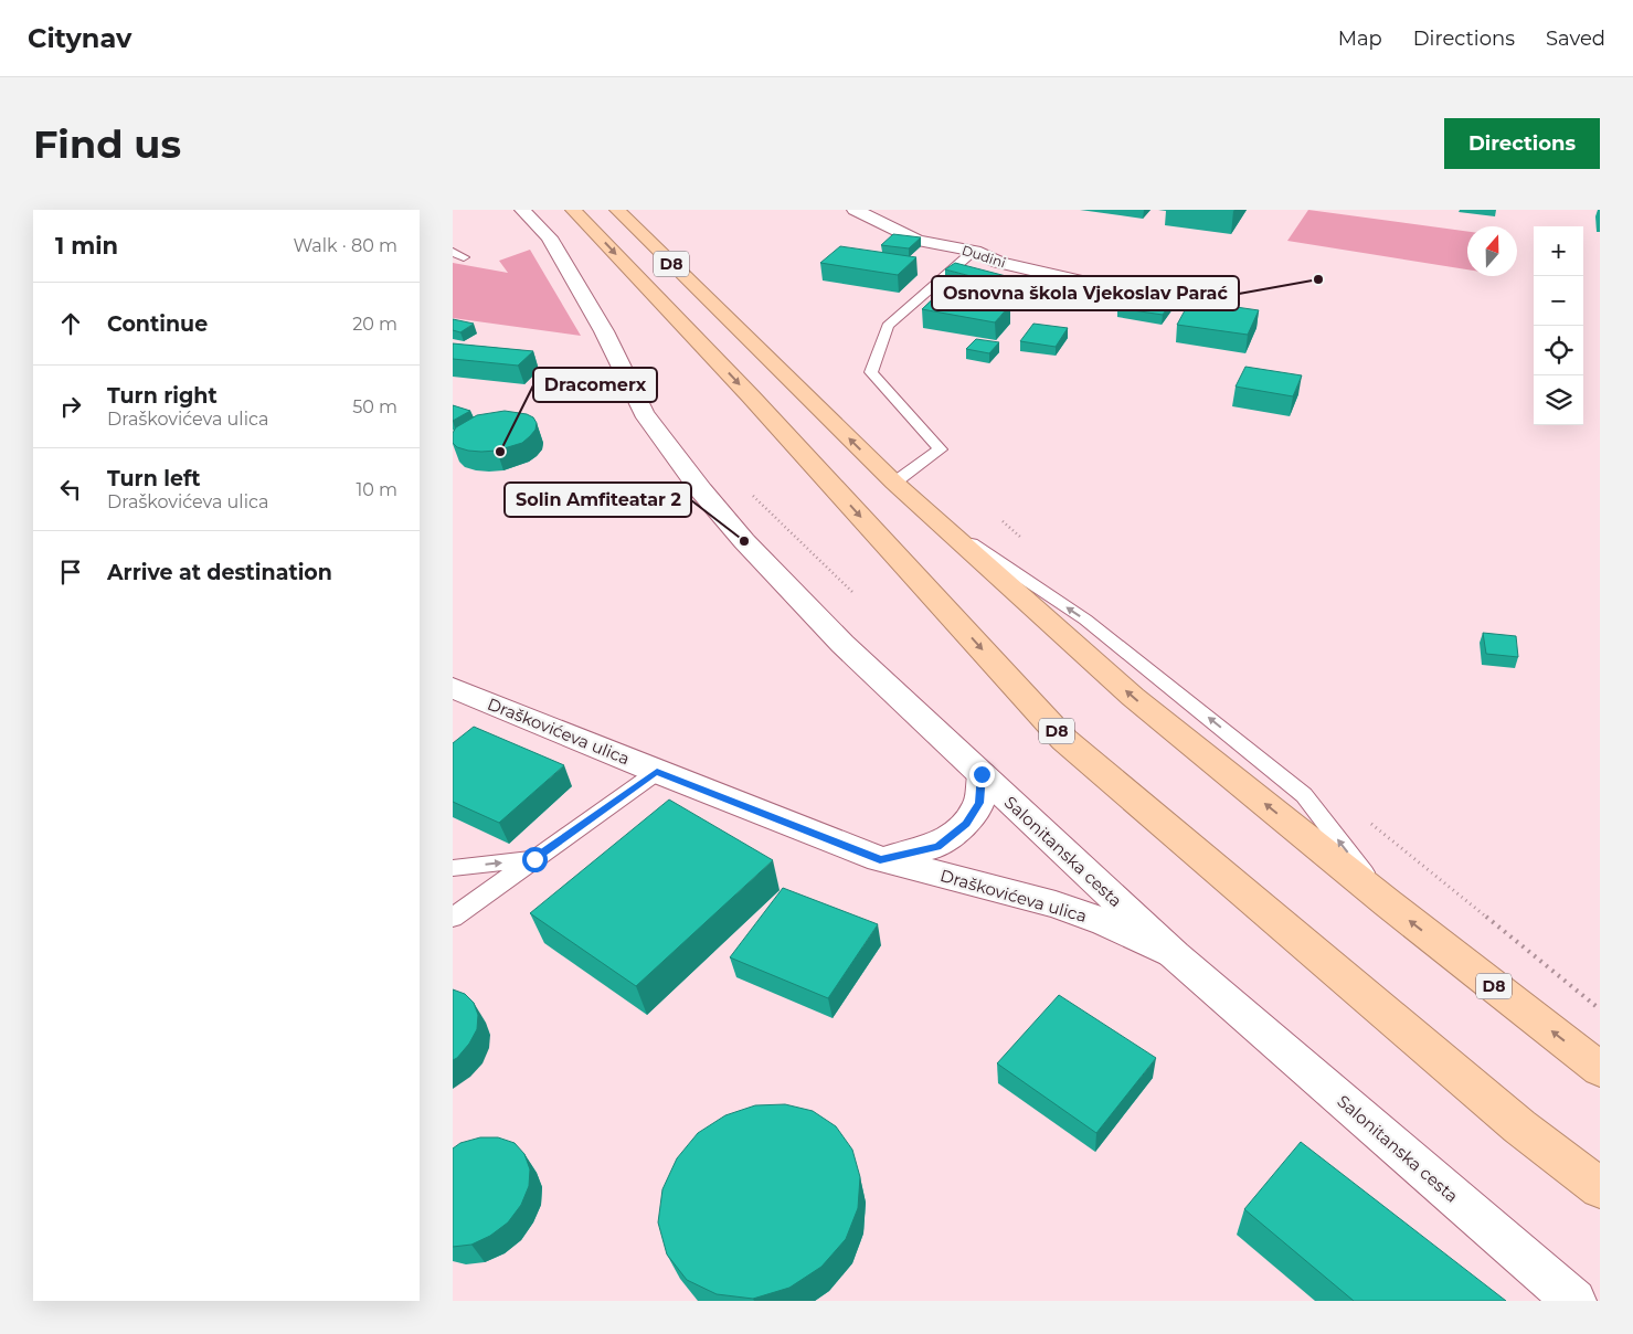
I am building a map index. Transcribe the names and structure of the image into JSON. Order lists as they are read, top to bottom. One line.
{"streets":{"highway":["D8"],"main road":["Dudini","Draškovićeva ulica","Salonitanska cesta"]},"crossings":[["Draškovićeva ulica","Salonitanska cesta"]],"places":["Osnovna škola Vjekoslav Parać","Dracomerx","Solin Amfiteatar 2"],"north":"top","page":{"header":"Citynav","nav":["Map","Directions","Saved"],"buttons":"Directions","title":"Find us","heading":["1 min","Walk · 80 m"],"map_buttons":["+","−"],"list":[["Continue","20 m"],["Turn right","Draškovićeva ulica","50 m"],["Turn left","Draškovićeva ulica","10 m"],"Arrive at destination"]}}
